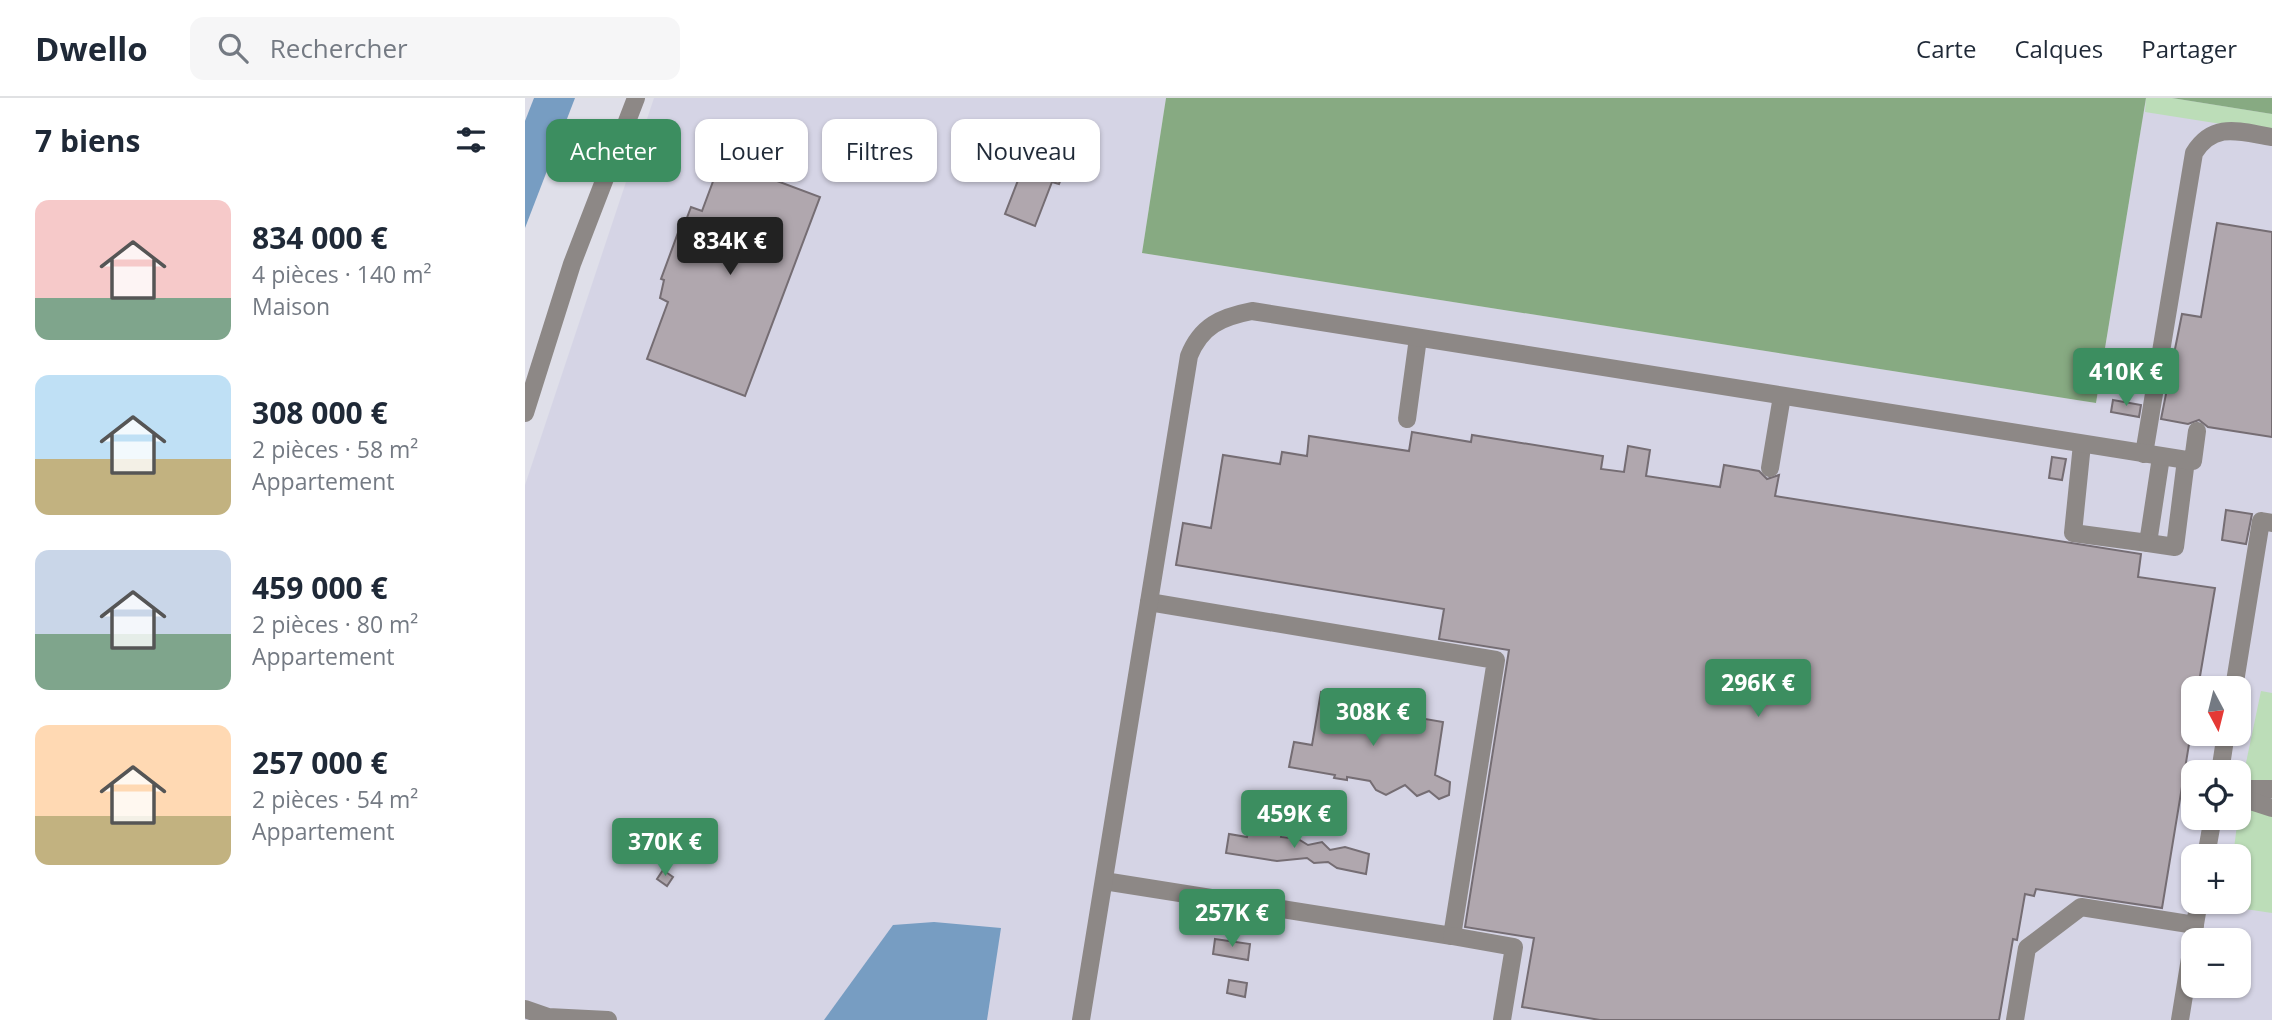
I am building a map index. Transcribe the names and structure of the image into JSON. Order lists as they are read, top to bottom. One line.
{"north":"bottom","page":{"header":"Dwello","search":"Rechercher","nav":["Carte","Calques","Partager"],"heading":"7 biens","chip":["Acheter","Louer","Filtres","Nouveau"],"list":[{"name":"834 000 €","note":"4 pièces · 140 m² · Maison"},{"name":"308 000 €","note":"2 pièces · 58 m² · Appartement"},{"name":"459 000 €","note":"2 pièces · 80 m² · Appartement"},{"name":"257 000 €","note":"2 pièces · 54 m² · Appartement"}],"price":["834K €","410K €","296K €","308K €","459K €","370K €","257K €"],"map_buttons":["+","−"]}}
